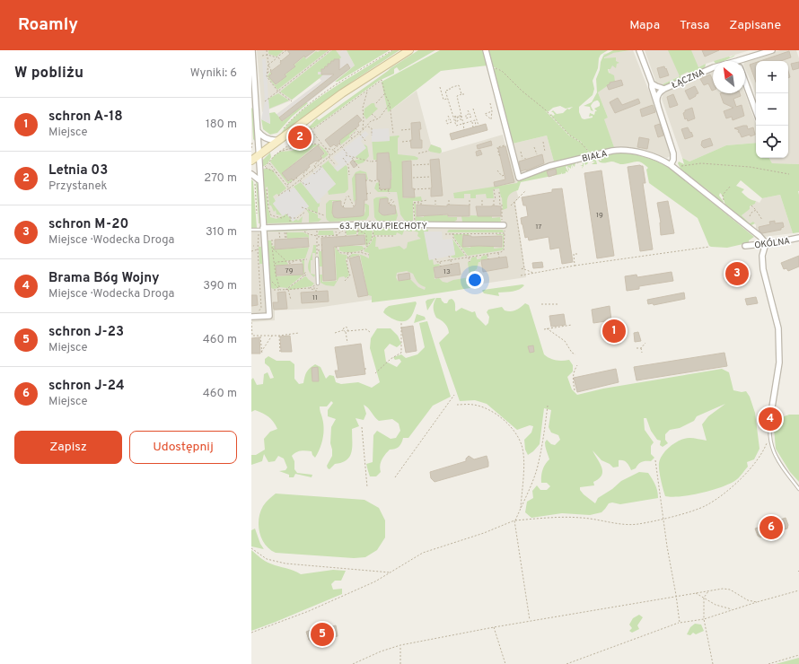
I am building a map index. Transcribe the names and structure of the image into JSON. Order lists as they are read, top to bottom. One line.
{"streets":{"street":["ŁĄCZNA","BIAŁA","63. PUŁKU PIECHOTY","OKÓLNA"]},"crossings":[["BIAŁA","OKÓLNA"]],"house_numbers":["19","17","79","13","11"],"north":"top left","page":{"header":"Roamly","nav":["Mapa","Trasa","Zapisane"],"heading":["W pobliżu","Wyniki: 6"],"map_buttons":["+","−"],"list":[{"mark":"1","name":"schron A-18","note":"Miejsce","value":"180 m"},{"mark":"2","name":"Letnia 03","note":"Przystanek","value":"270 m"},{"mark":"3","name":"schron M-20","note":"Miejsce · Wodecka Droga","value":"310 m"},{"mark":"4","name":"Brama Bóg Wojny","note":"Miejsce · Wodecka Droga","value":"390 m"},{"mark":"5","name":"schron J-23","note":"Miejsce","value":"460 m"},{"mark":"6","name":"schron J-24","note":"Miejsce","value":"460 m"}],"pins":["2","3","1","4","6","5"],"buttons":["Zapisz","Udostępnij"]}}
